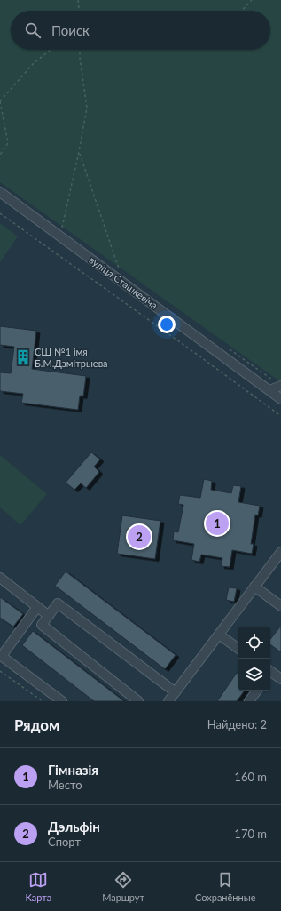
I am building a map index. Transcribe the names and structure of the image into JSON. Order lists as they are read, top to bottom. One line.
{"streets":{"street":["вуліца Сташкевіча"]},"places":{"building":["СШ №1 імя Б.М.Дзмітрыева"]},"page":{"search":"Поиск","pins":["1","2"],"heading":["Рядом","Найдено: 2"],"list":[{"mark":"1","name":"Гімназія","note":"Место","value":"160 m"},{"mark":"2","name":"Дэльфін","note":"Спорт","value":"170 m"}],"nav":["Карта","Маршрут","Сохранённые"]}}
